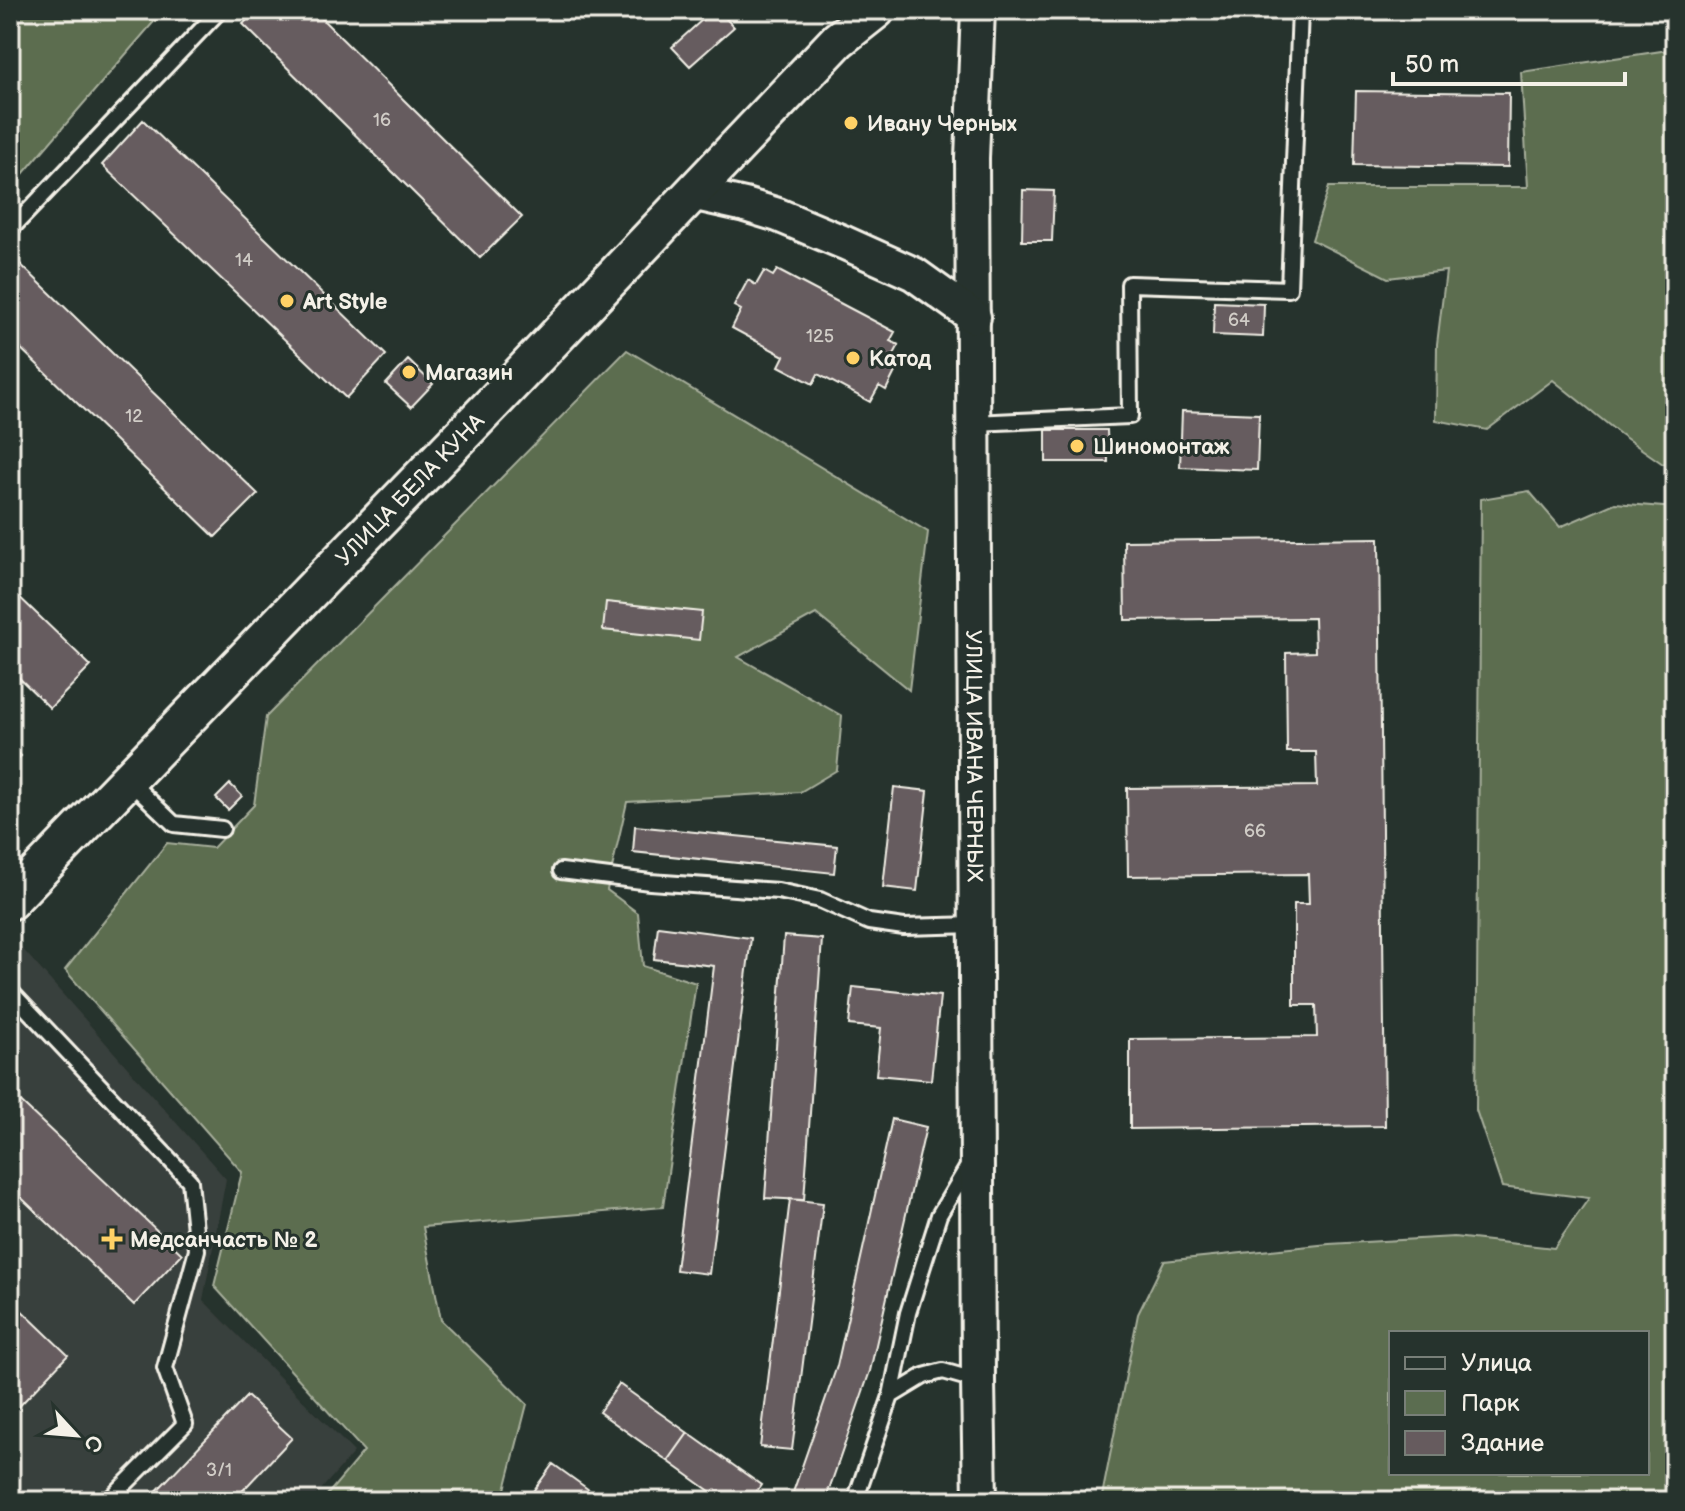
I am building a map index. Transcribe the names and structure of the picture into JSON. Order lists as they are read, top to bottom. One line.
{"streets":{"main road":["УЛИЦА БЕЛА КУНА"],"street":["УЛИЦА ИВАНА ЧЕРНЫХ"]},"places":{"other":["Ивану Черных","Art Style","Катод","Магазин","Шиномонтаж"],"health":["Медсанчасть № 2"]},"house_numbers":["16","14","64","125","12","66","3/1"],"legend":["Улица","Парк","Здание"],"scale_bar":"50 m","north":"bottom right"}
